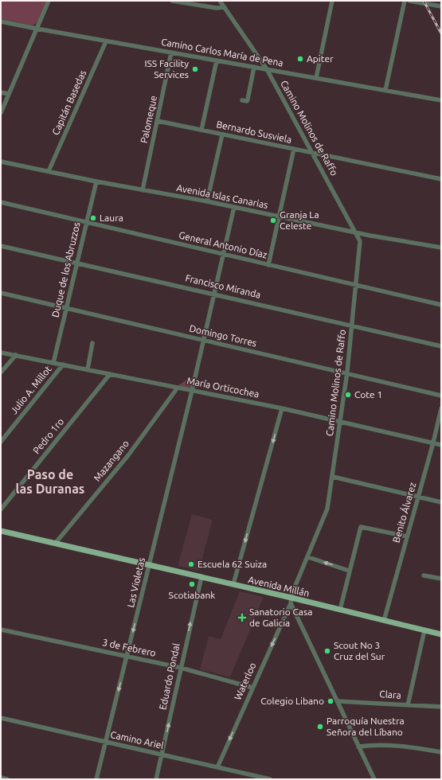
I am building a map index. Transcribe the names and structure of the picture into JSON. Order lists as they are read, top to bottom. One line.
{"streets":{"main road":["Avenida Millán"],"street":["Camino Carlos María de Pena","Capitán Basedas","Palomeque","Camino Molinos de Raffo","Bernardo Susviela","Avenida Islas Canarias","General Antonio Díaz","Duque de los Abruzzos","Francisco Miranda","Domingo Torres","María Orticochea","Julio A. Millot","Pedro 1ro","Mazangano","Benito Álvarez","Las Violetas","3 de Febrero","Eduardo Pondal","Waterloo","Clara","Camino Ariel"]},"crossings":[["Camino Carlos María de Pena","Capitán Basedas"],["Camino Carlos María de Pena","Palomeque"],["Camino Carlos María de Pena","Camino Molinos de Raffo"],["Capitán Basedas","Avenida Islas Canarias"],["Palomeque","Bernardo Susviela"],["Palomeque","Avenida Islas Canarias"],["Camino Molinos de Raffo","Bernardo Susviela"],["Camino Molinos de Raffo","Avenida Islas Canarias"],["Camino Molinos de Raffo","General Antonio Díaz"],["Camino Molinos de Raffo","Francisco Miranda"],["Camino Molinos de Raffo","Domingo Torres"],["Camino Molinos de Raffo","María Orticochea"],["Camino Molinos de Raffo","Avenida Millán"],["Camino Molinos de Raffo","Waterloo"],["Avenida Islas Canarias","Duque de los Abruzzos"],["General Antonio Díaz","Duque de los Abruzzos"],["Duque de los Abruzzos","Francisco Miranda"],["Duque de los Abruzzos","Domingo Torres"],["Duque de los Abruzzos","María Orticochea"],["María Orticochea","Julio A. Millot"],["María Orticochea","Pedro 1ro"],["María Orticochea","Mazangano"],["María Orticochea","Benito Álvarez"],["María Orticochea","Las Violetas"],["Mazangano","Avenida Millán"],["Benito Álvarez","Avenida Millán"],["Las Violetas","Avenida Millán"],["Las Violetas","3 de Febrero"],["Las Violetas","Camino Ariel"],["Avenida Millán","Eduardo Pondal"],["Avenida Millán","Waterloo"],["3 de Febrero","Eduardo Pondal"],["3 de Febrero","Waterloo"],["Eduardo Pondal","Camino Ariel"],["Waterloo","Camino Ariel"]],"one_way":["Las Violetas","Eduardo Pondal","Waterloo"],"districts":["Paso de las Duranas"],"places":{"other":["Apiter","ISS Facility Services","Laura","Granja La Celeste","Cote 1","Escuela 62 Suiza","Scotiabank","Scout No 3 Cruz del Sur","Colegio Libano","Parroquía Nuestra Señora del Líbano"],"health":["Sanatorio Casa de Galicia"]}}
